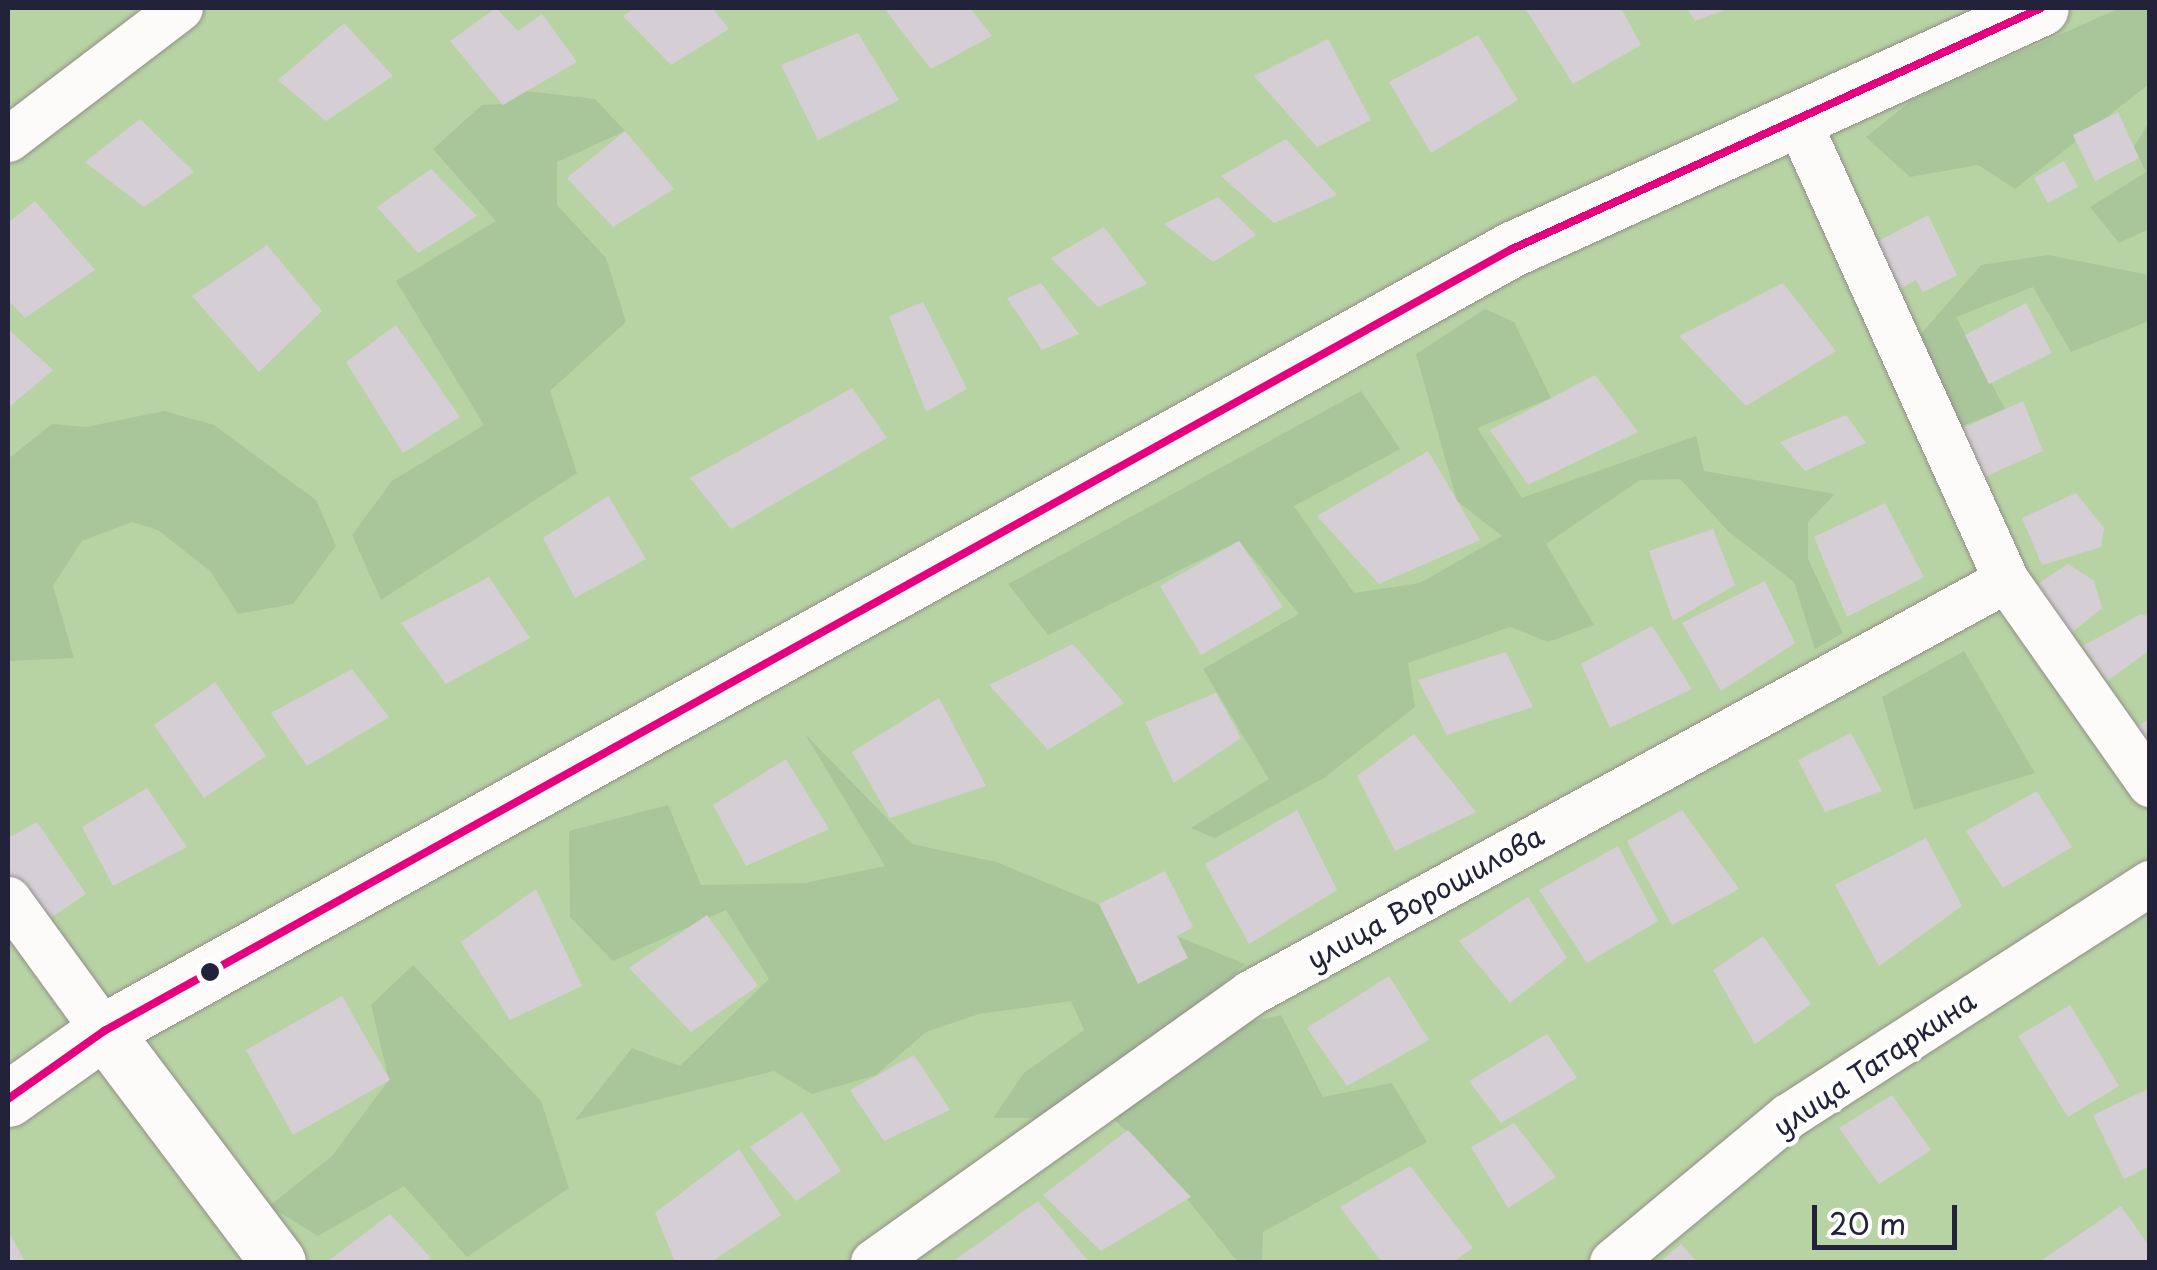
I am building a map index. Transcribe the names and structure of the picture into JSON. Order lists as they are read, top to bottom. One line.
{"streets":{"street":["улица Ворошилова","улица Татаркина"]},"scale_bar":"20 m"}
